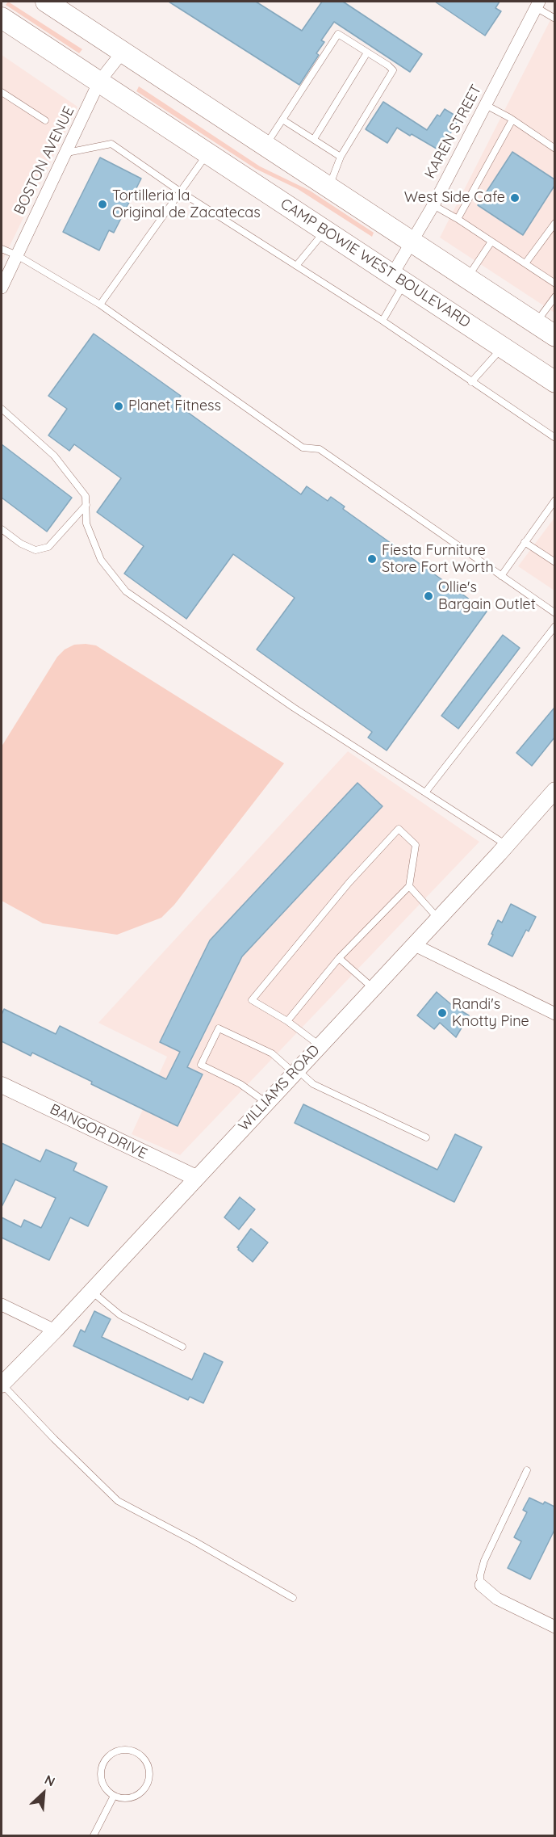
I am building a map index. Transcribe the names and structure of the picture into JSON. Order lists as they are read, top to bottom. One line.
{"streets":{"main road":["CAMP BOWIE WEST BOULEVARD"],"street":["KAREN STREET","BOSTON AVENUE","WILLIAMS ROAD","BANGOR DRIVE"]},"crossings":[["KAREN STREET","CAMP BOWIE WEST BOULEVARD"],["BOSTON AVENUE","CAMP BOWIE WEST BOULEVARD"],["WILLIAMS ROAD","BANGOR DRIVE"]],"places":["West Side Cafe","Tortilleria la Original de Zacatecas","Planet Fitness","Fiesta Furniture Store Fort Worth","Ollie's Bargain Outlet","Randi's Knotty Pine"],"north":"top right"}
